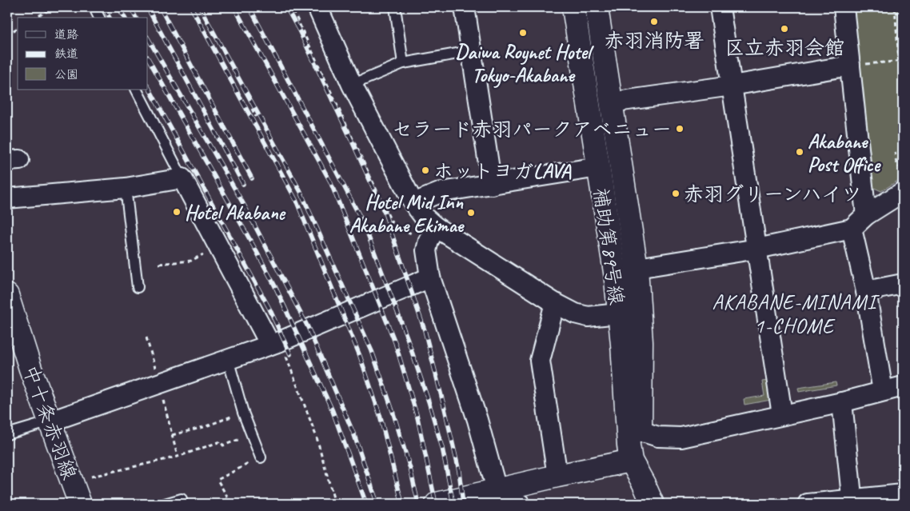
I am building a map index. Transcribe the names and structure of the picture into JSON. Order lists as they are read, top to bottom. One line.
{"streets":{"street":["補助第89号線","中十条赤羽線"]},"districts":["AKABANE-MINAMI 1-CHOME"],"places":["赤羽消防署","区立赤羽会館","Daiwa Roynet Hotel Tokyo-Akabane","セラード赤羽パークアベニュー","Akabane Post Office","ホットヨガLAVA","赤羽グリーンハイツ","Hotel Akabane","Hotel Mid Inn Akabane Ekimae"],"legend":["道路","鉄道","公園"]}
